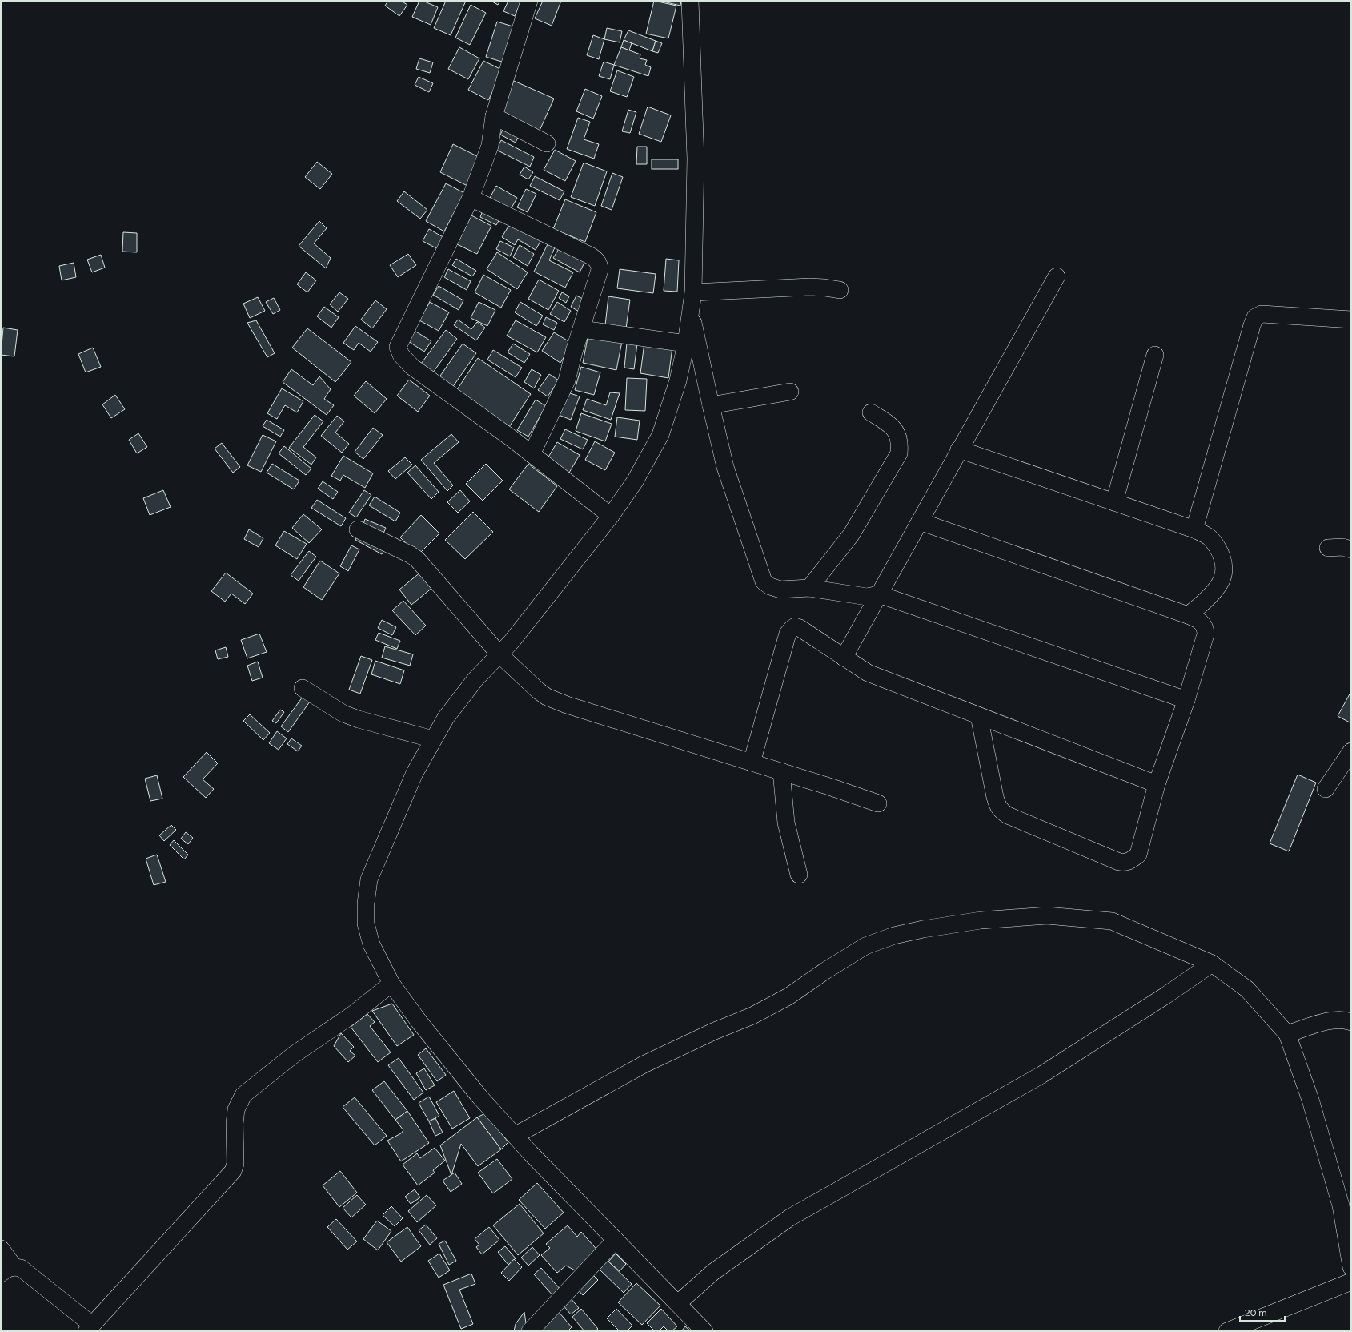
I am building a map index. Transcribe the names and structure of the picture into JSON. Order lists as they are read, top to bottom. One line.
{"scale_bar":"20 m"}
